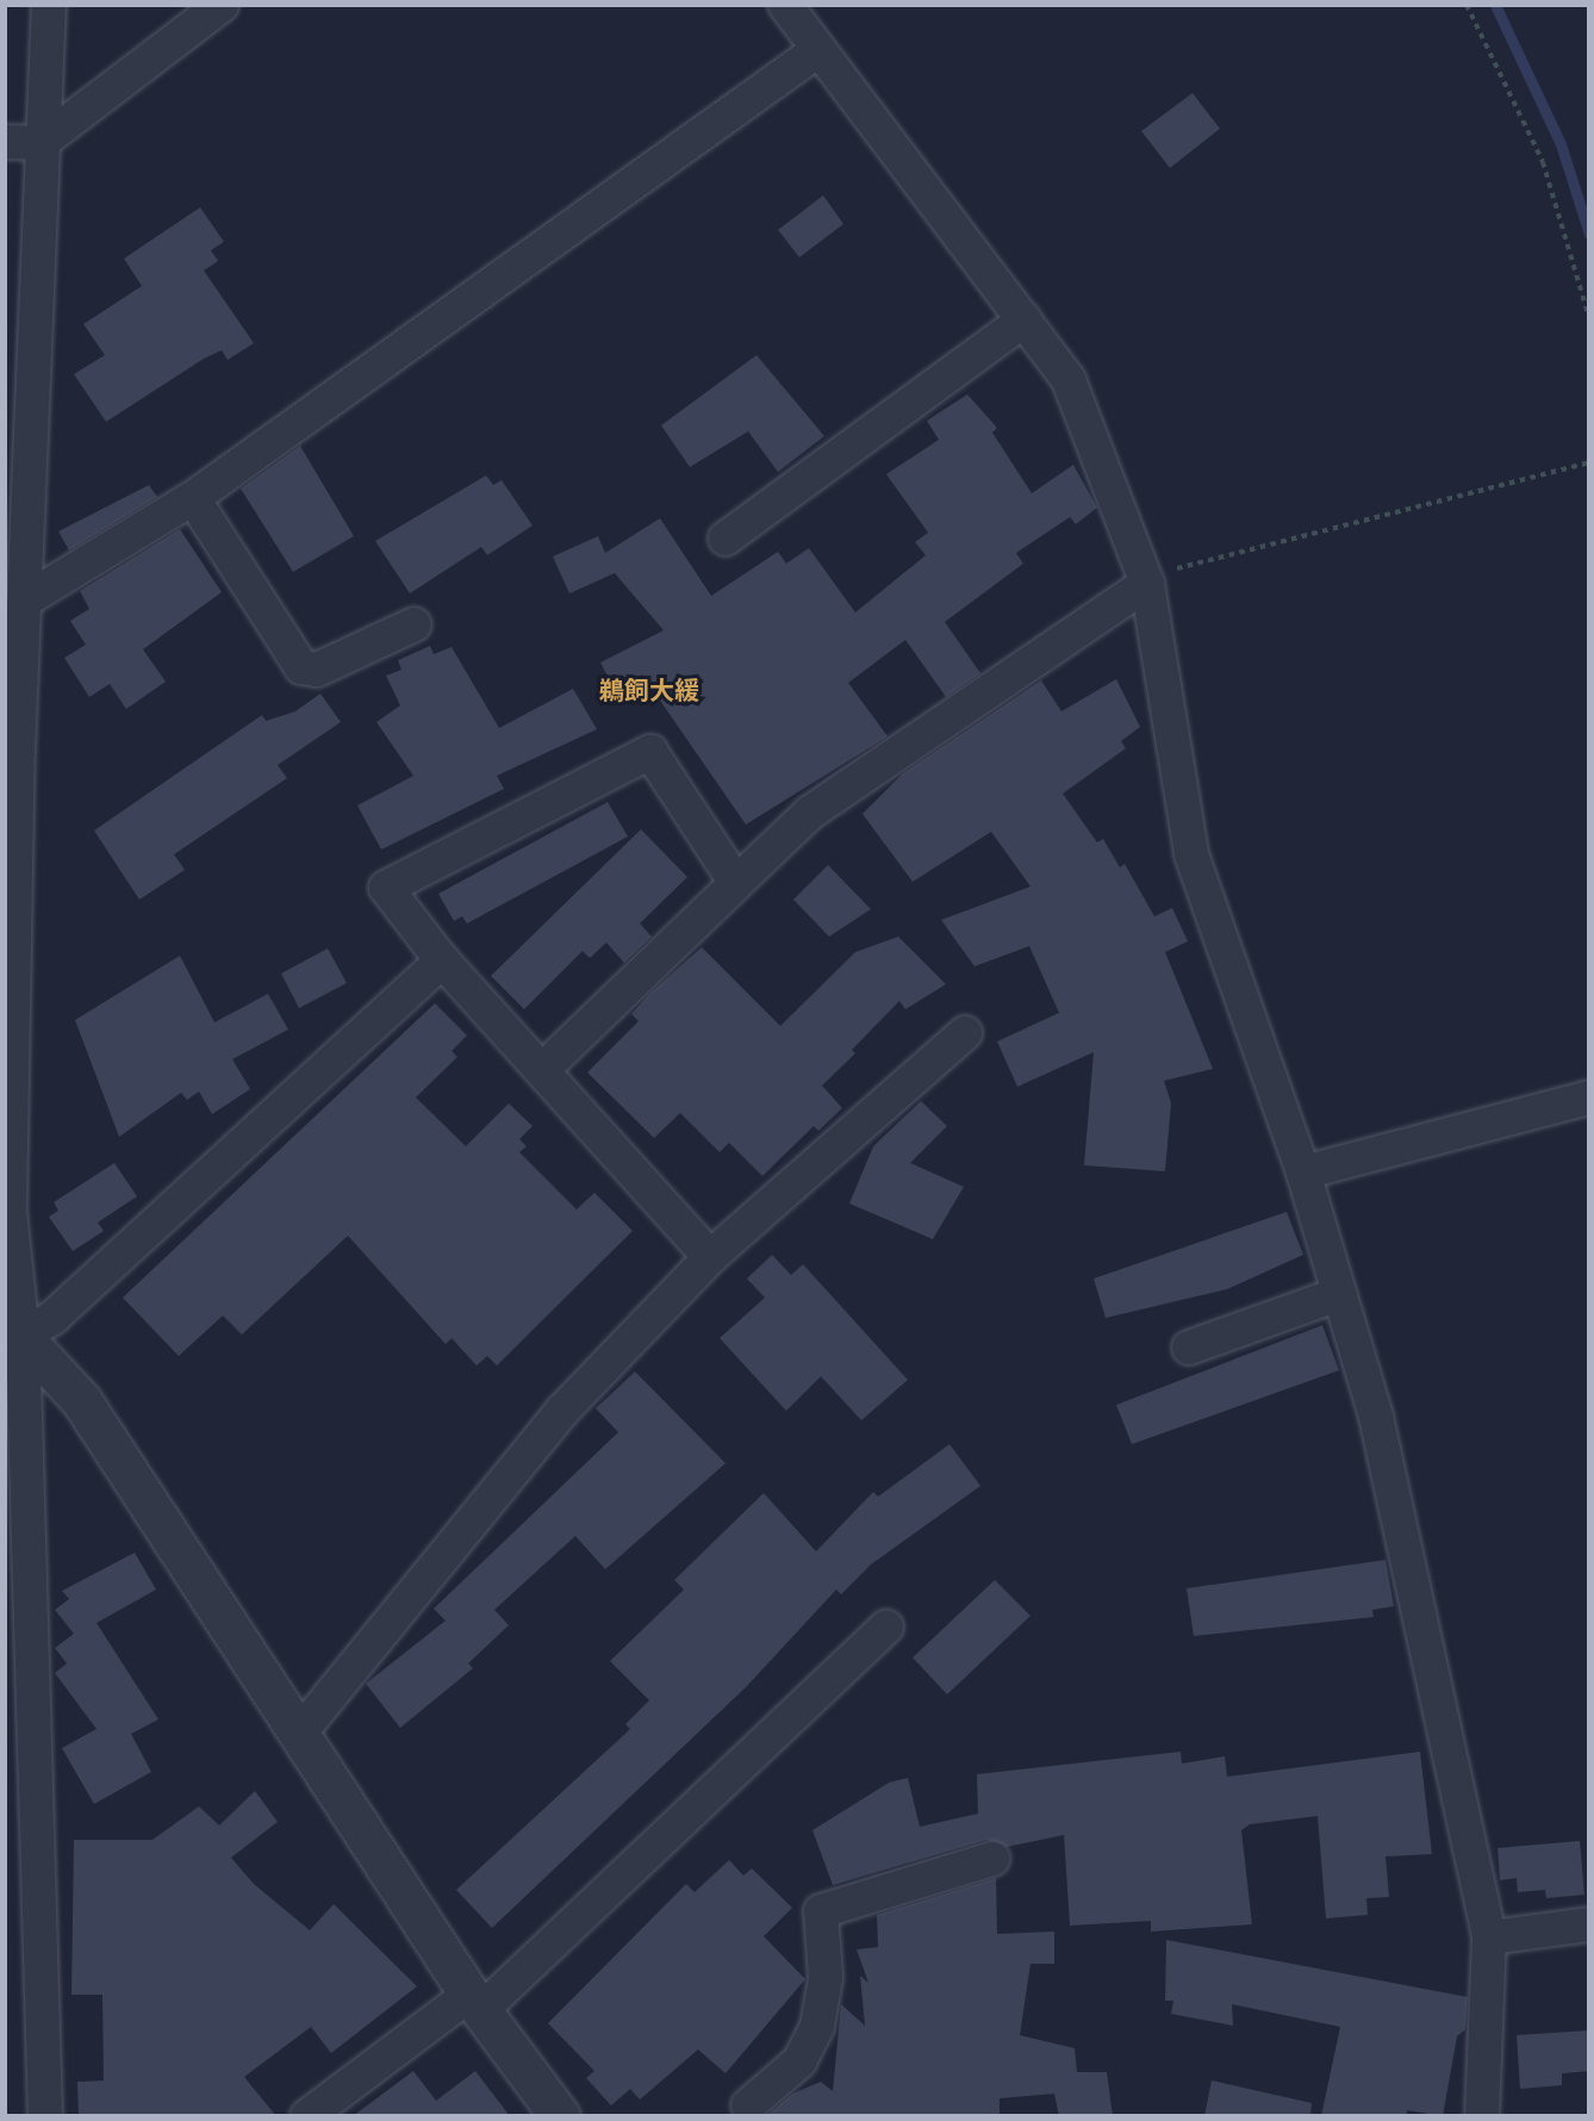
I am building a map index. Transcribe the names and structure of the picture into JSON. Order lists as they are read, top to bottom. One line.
{"districts":["鵜飼大緩"]}
